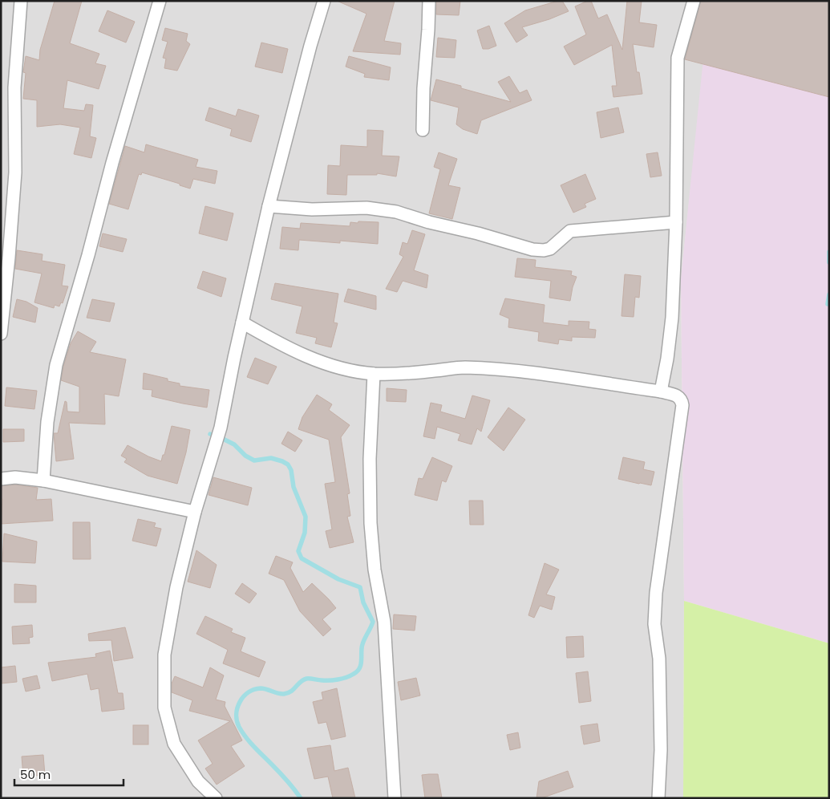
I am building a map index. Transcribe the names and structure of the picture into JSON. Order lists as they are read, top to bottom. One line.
{"scale_bar":"50 m"}
